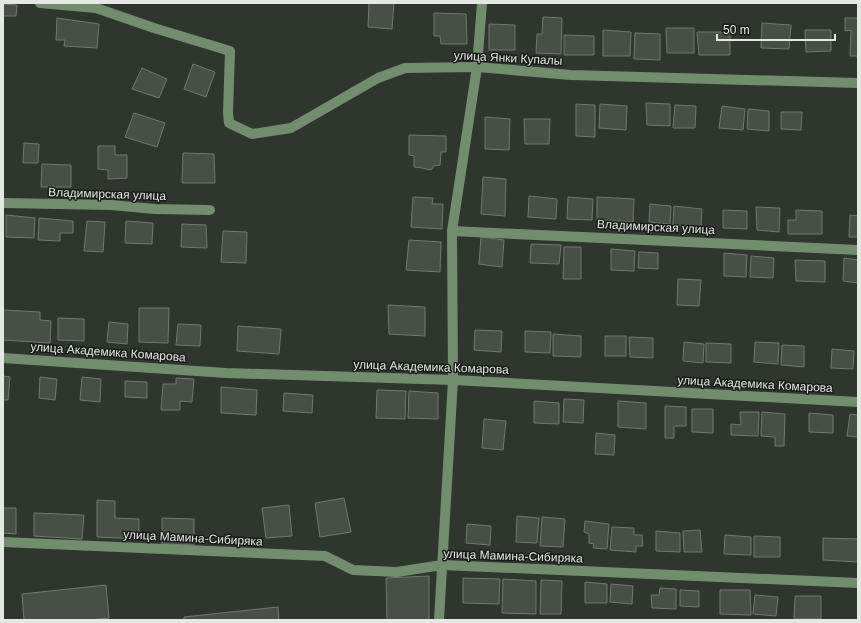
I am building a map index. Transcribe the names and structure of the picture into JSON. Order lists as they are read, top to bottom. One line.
{"streets":{"street":["улица Янки Купалы","Владимирская улица","улица Академика Комарова","улица Мамина-Сибиряка"]},"scale_bar":"50 m"}
